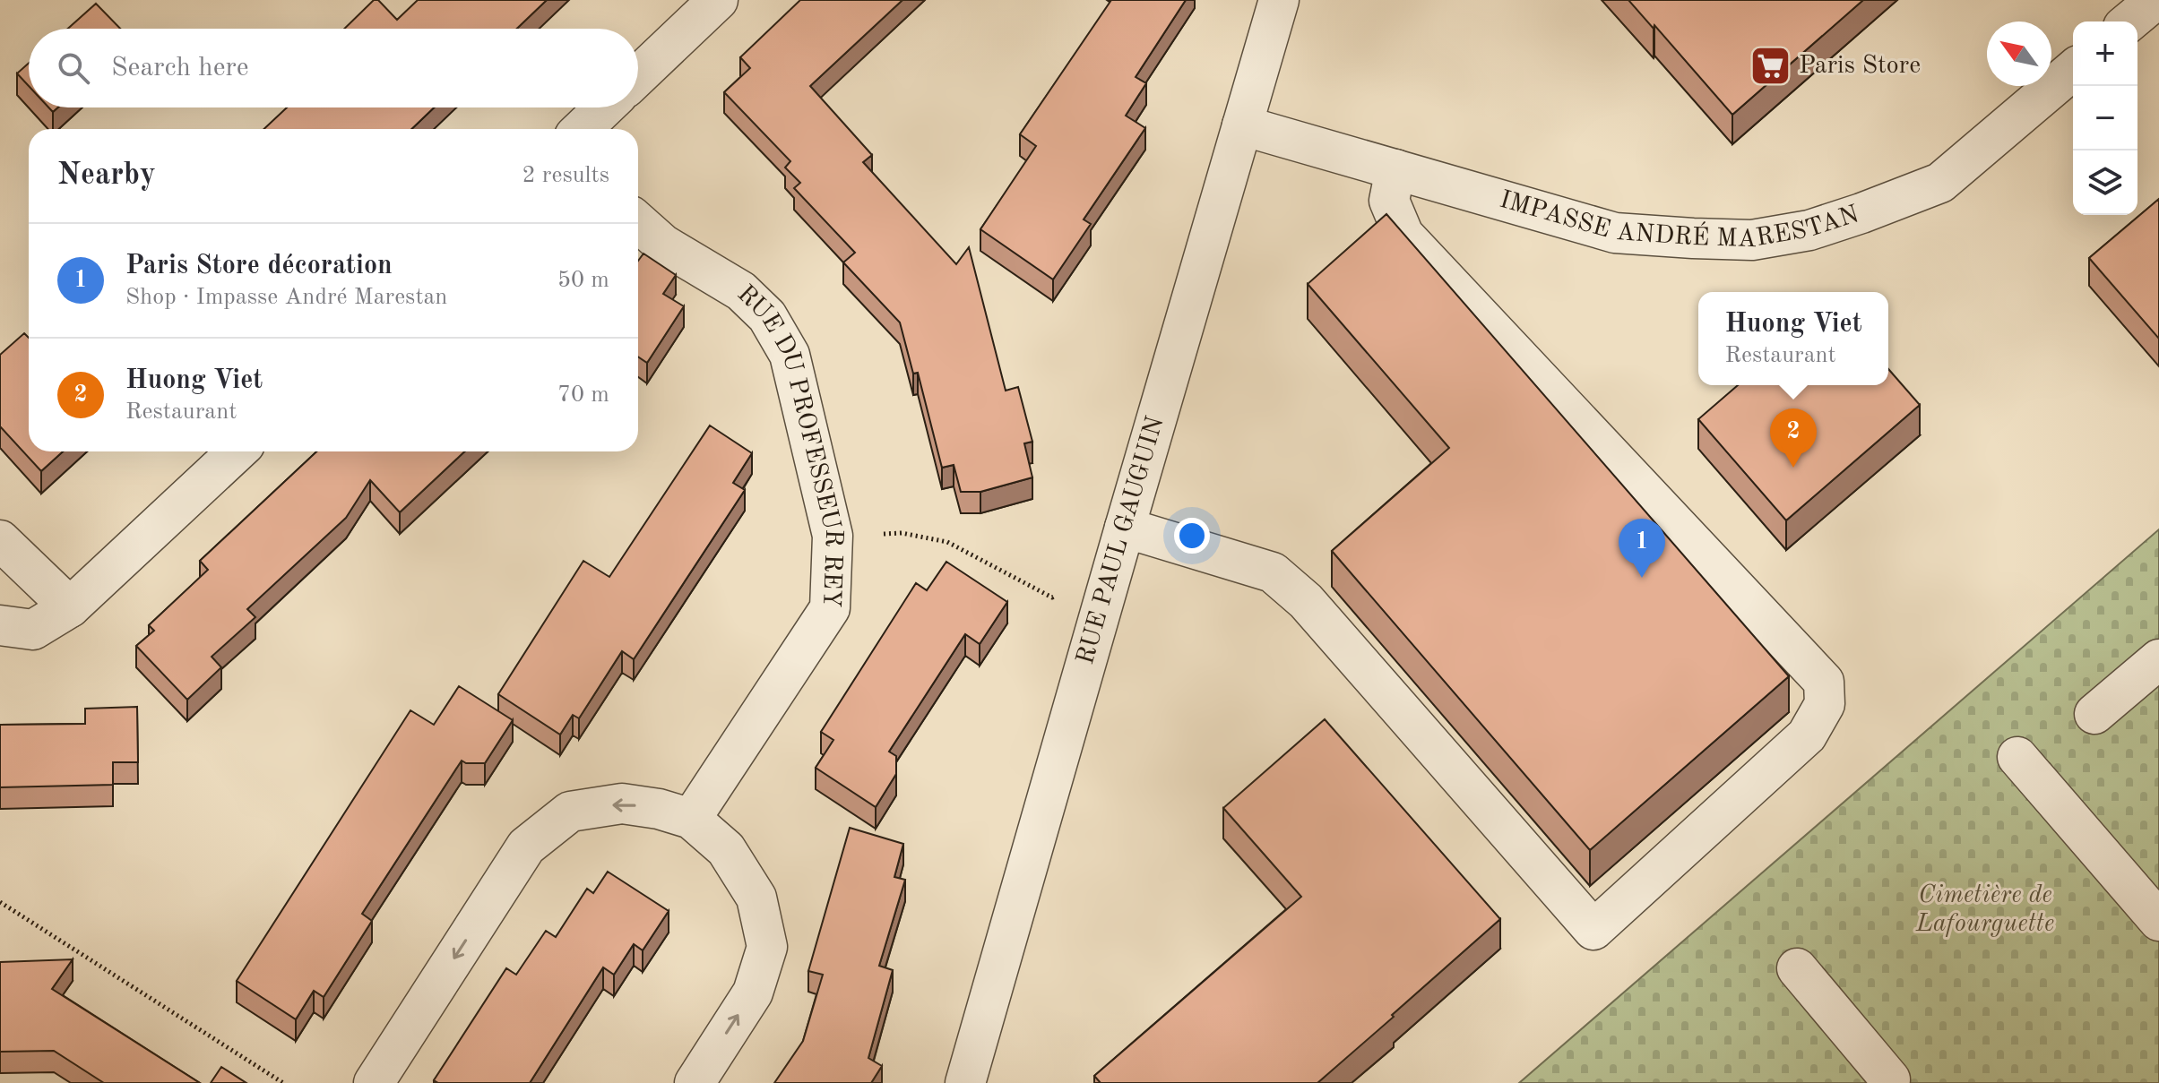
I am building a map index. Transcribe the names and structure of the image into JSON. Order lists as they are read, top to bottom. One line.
{"streets":{"street":["IMPASSE ANDRÉ MARESTAN","RUE DU PROFESSEUR REY","RUE PAUL GAUGUIN"]},"crossings":[["IMPASSE ANDRÉ MARESTAN","RUE PAUL GAUGUIN"]],"parks":["Cimetière de Lafourguette"],"places":{"supermarket":["Paris Store"]},"north":"top left","page":{"map_buttons":["+","−"],"search":"Search here","heading":["Nearby","2 results"],"list":[{"mark":"1","name":"Paris Store décoration","note":"Shop · Impasse André Marestan","value":"50 m"},{"mark":"2","name":"Huong Viet","note":"Restaurant","value":"70 m"}],"popup":["Huong Viet","Restaurant"],"pins":["2","1"]}}
